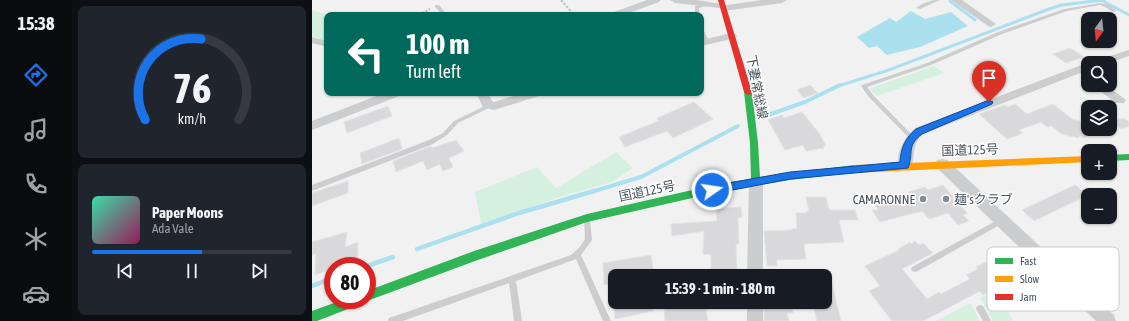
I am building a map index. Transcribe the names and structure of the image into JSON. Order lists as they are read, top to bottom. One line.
{"streets":{"main road":["下妻常総線","国道125号"]},"crossings":[["下妻常総線","国道125号"]],"places":["CAMARONNE","麺'sクラブ"],"legend":["Fast","Slow","Jam"],"north":"bottom","page":{"tabs":"15:38","map_buttons":["+","−"],"turn":["100 m","Turn left"],"song":["Paper Moons","Ada Vale"],"limit":"80","trip":"15:39 · 1 min · 180 m","gauge":["76","km/h"]}}
